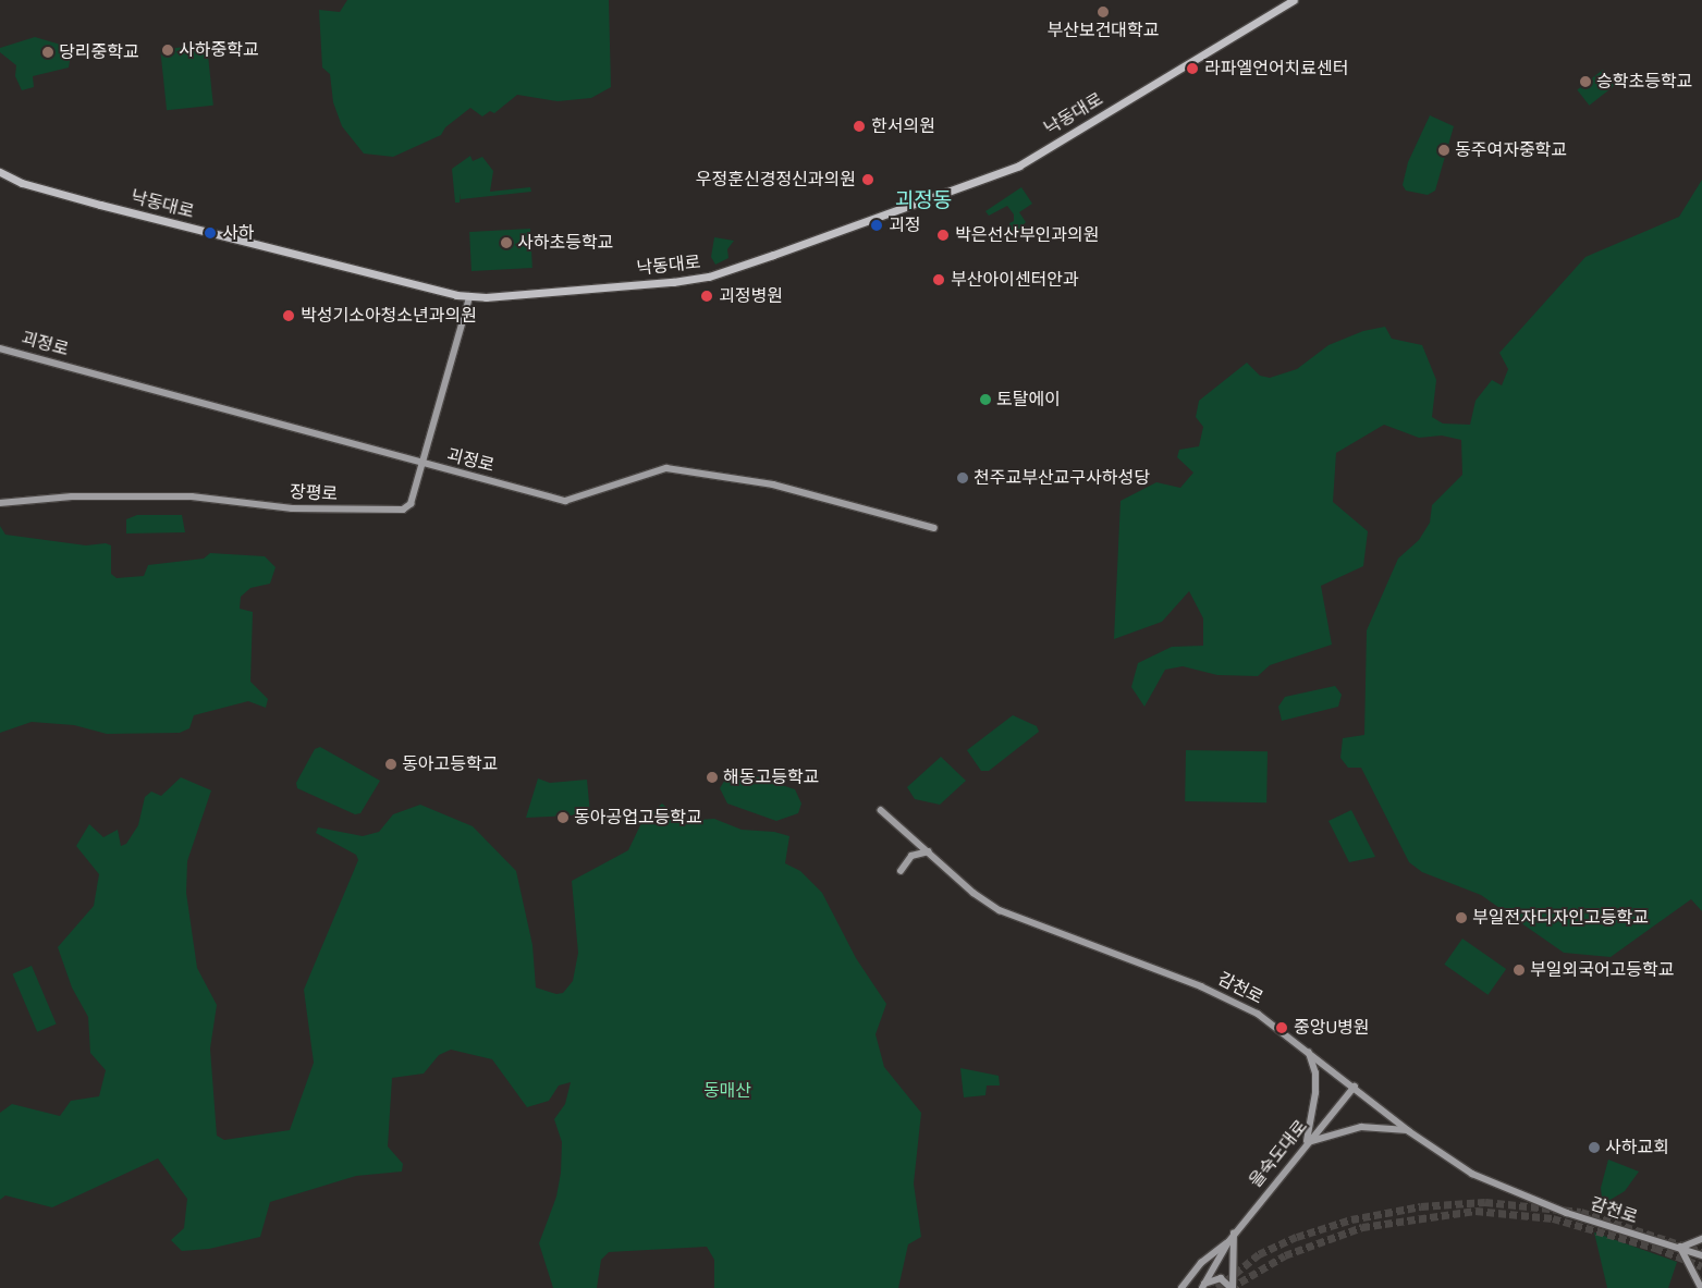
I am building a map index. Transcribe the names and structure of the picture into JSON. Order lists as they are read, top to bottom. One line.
{"streets":{"main road":["낙동대로","괴정로","장평로","감천로","을숙도대로"]},"crossings":[["낙동대로","장평로"],["괴정로","장평로"],["감천로","을숙도대로"]],"districts":["괴정동"],"parks":["동매산"],"places":["부산보건대학교","사하중학교","당리중학교","라파엘언어치료센터","승학초등학교","한서의원","동주여자중학교","우정훈신경정신과의원","괴정","사하","박은선산부인과의원","사하초등학교","부산아이센터안과","괴정병원","박성기소아청소년과의원","토탈에이","천주교부산교구사하성당","동아고등학교","해동고등학교","동아공업고등학교","부일전자디자인고등학교","부일외국어고등학교","중앙U병원","사하교회"]}
